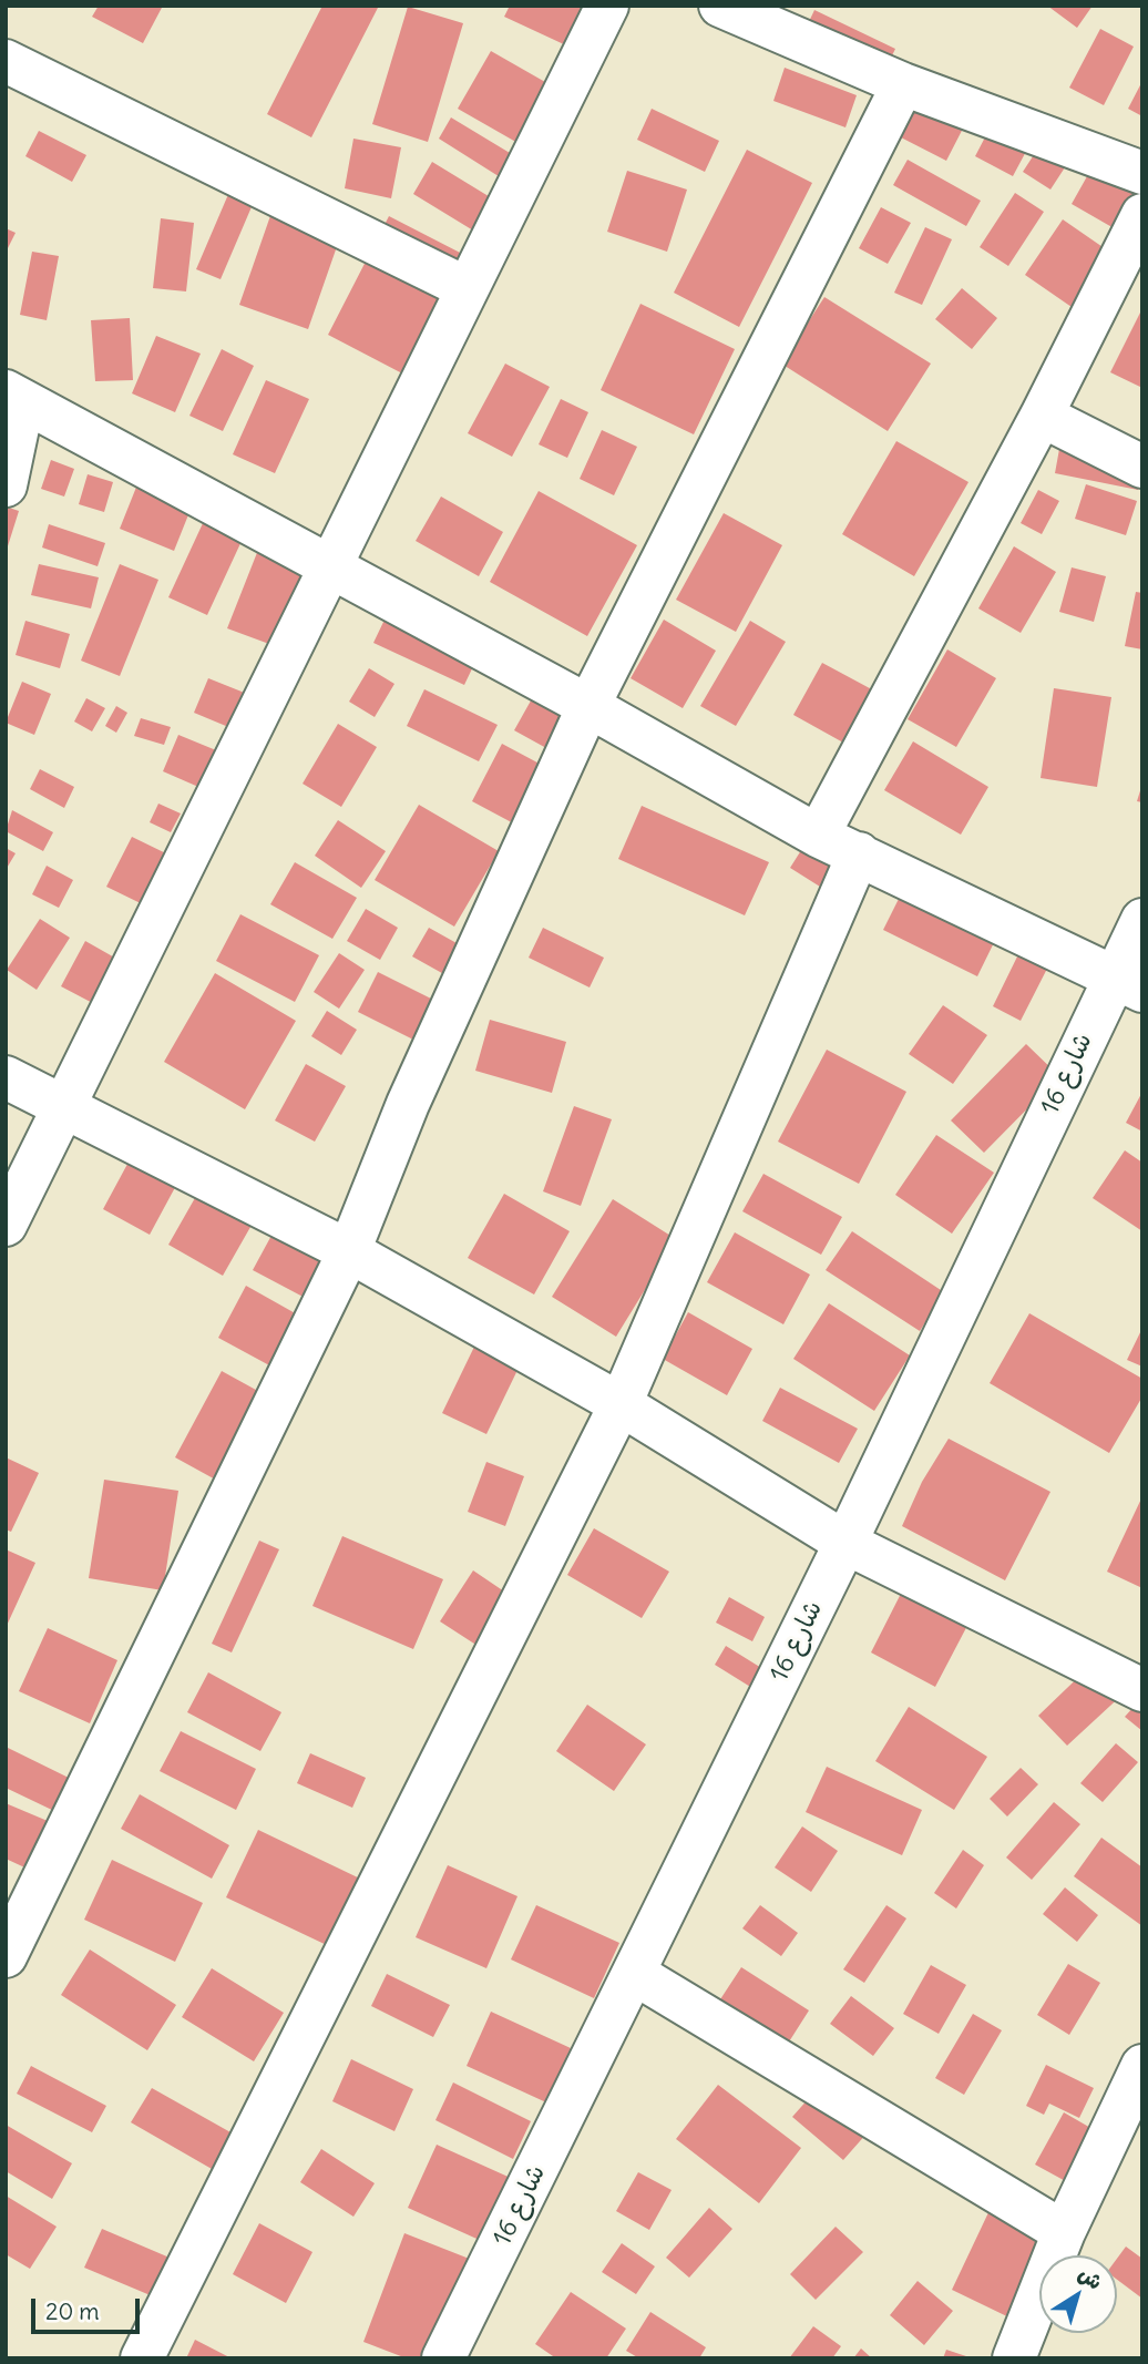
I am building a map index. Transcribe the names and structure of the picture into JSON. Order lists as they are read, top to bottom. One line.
{"streets":{"street":["شارع 16"]},"scale_bar":"20 m","north":"top right"}
